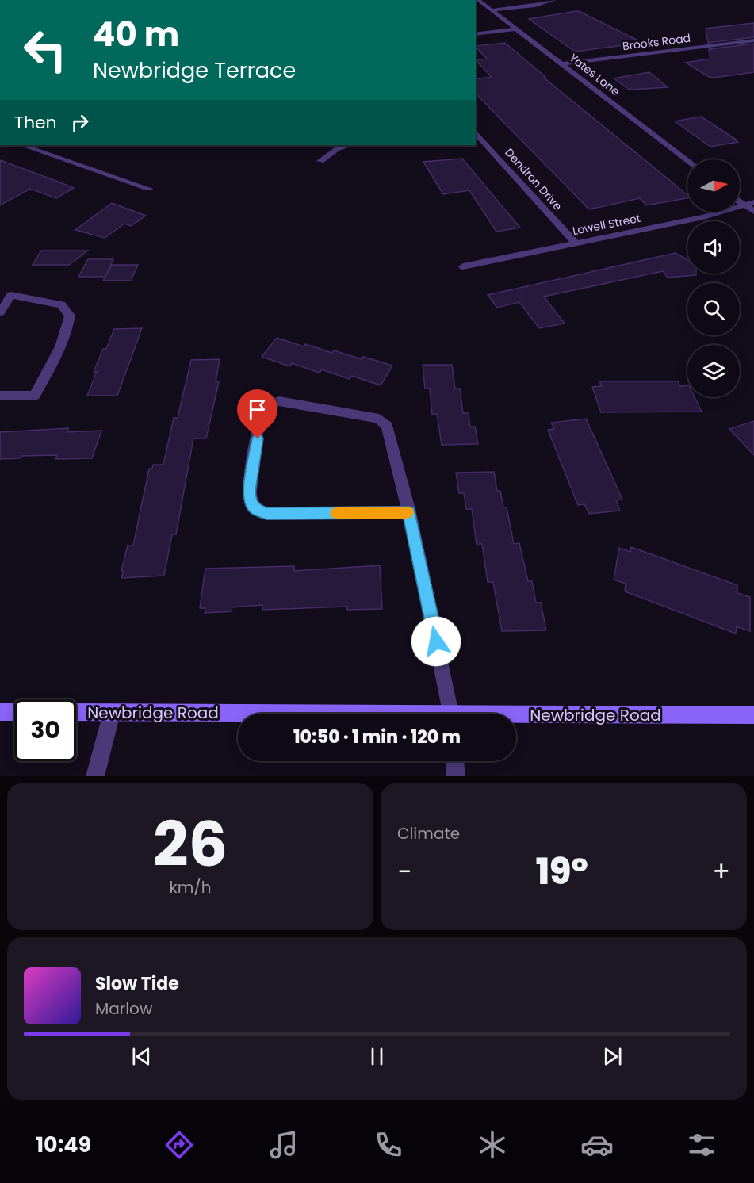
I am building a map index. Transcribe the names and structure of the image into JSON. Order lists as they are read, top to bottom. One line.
{"streets":{"street":["Brooks Road","Yates Lane","Dendron Drive","Lowell Street","Newbridge Road"]},"crossings":[["Brooks Road","Yates Lane"],["Dendron Drive","Lowell Street"]],"north":"right","page":{"turn":["40 m","Newbridge Terrace"],"then":"Then","limit":"30","trip":"10:50 · 1 min · 120 m","tile":[["26","km/h"],"Climate"],"heat":["−","19°","+"],"song":["Slow Tide","Marlow"],"tabs":"10:49"}}
